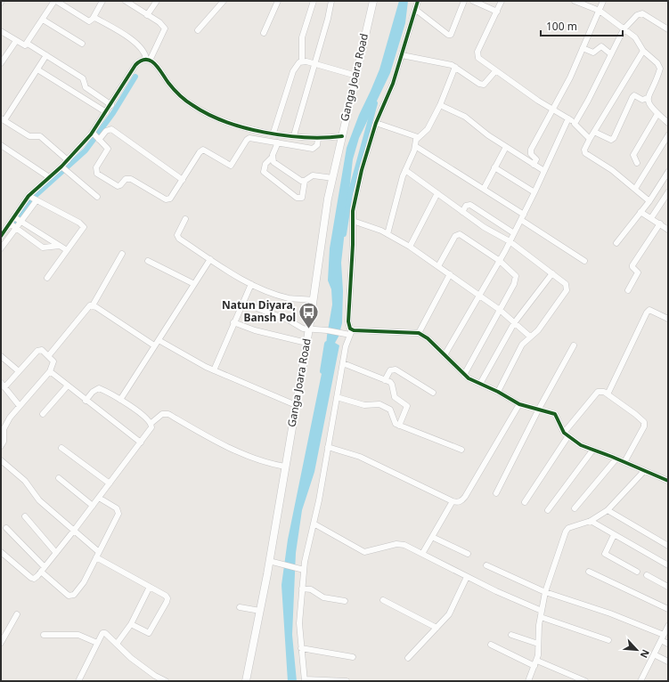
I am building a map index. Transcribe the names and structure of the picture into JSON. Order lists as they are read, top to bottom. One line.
{"streets":{"main road":["Ganga Joara Road"]},"places":{"bus stop":["Natun Diyara, Bansh Pol"]},"scale_bar":"100 m","north":"bottom right"}
